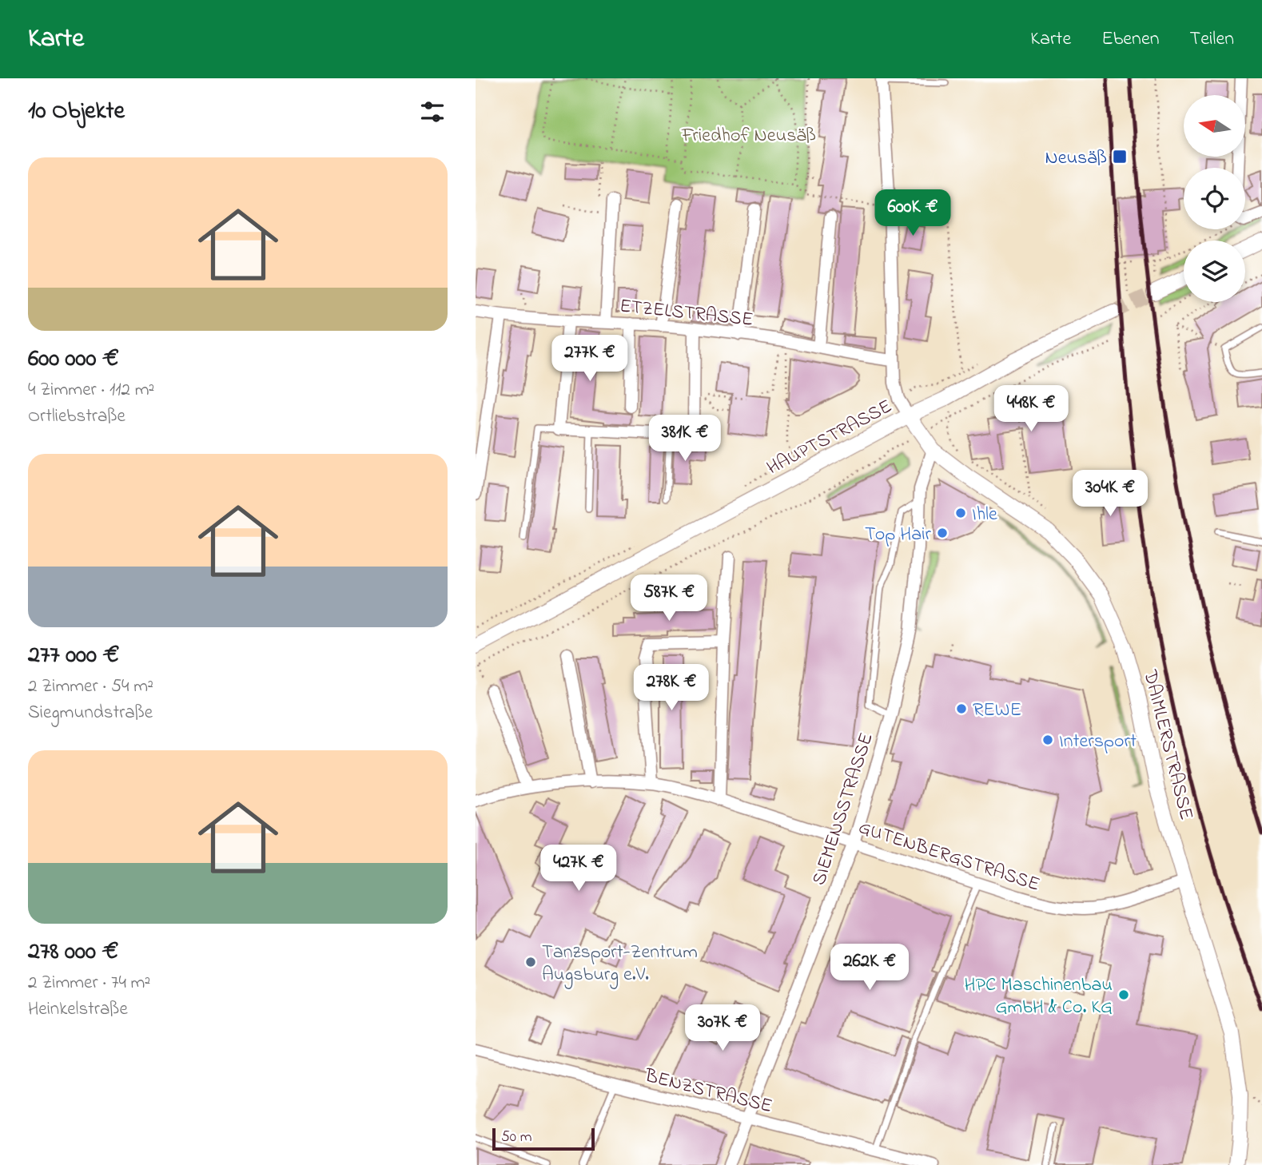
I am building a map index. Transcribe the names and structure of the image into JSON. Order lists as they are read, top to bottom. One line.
{"streets":{"street":["ETZELSTRASSE","HAUPTSTRASSE","DAIMLERSTRASSE","SIEMENSSTRASSE","GUTENBERGSTRASSE","BENZSTRASSE"]},"crossings":[["HAUPTSTRASSE","DAIMLERSTRASSE"],["DAIMLERSTRASSE","SIEMENSSTRASSE"],["DAIMLERSTRASSE","GUTENBERGSTRASSE"],["SIEMENSSTRASSE","GUTENBERGSTRASSE"],["SIEMENSSTRASSE","BENZSTRASSE"]],"parks":["Friedhof Neusäß"],"places":{"transit":["Neusäß"],"other":["Ihle","Top Hair","REWE","Intersport","Tanzsport-Zentrum Augsburg e.V.","HPC Maschinenbau GmbH & Co. KG"]},"scale_bar":"50 m","north":"left","page":{"header":"Karte","nav":["Karte","Ebenen","Teilen"],"heading":"10 Objekte","list":[{"name":"600 000 €","note":"4 Zimmer · 112 m² · Ortliebstraße"},{"name":"277 000 €","note":"2 Zimmer · 54 m² · Siegmundstraße"},{"name":"278 000 €","note":"2 Zimmer · 74 m² · Heinkelstraße"}],"price":["600K €","277K €","448K €","381K €","304K €","587K €","278K €","427K €","262K €","307K €"],"scale":"50 m"}}
